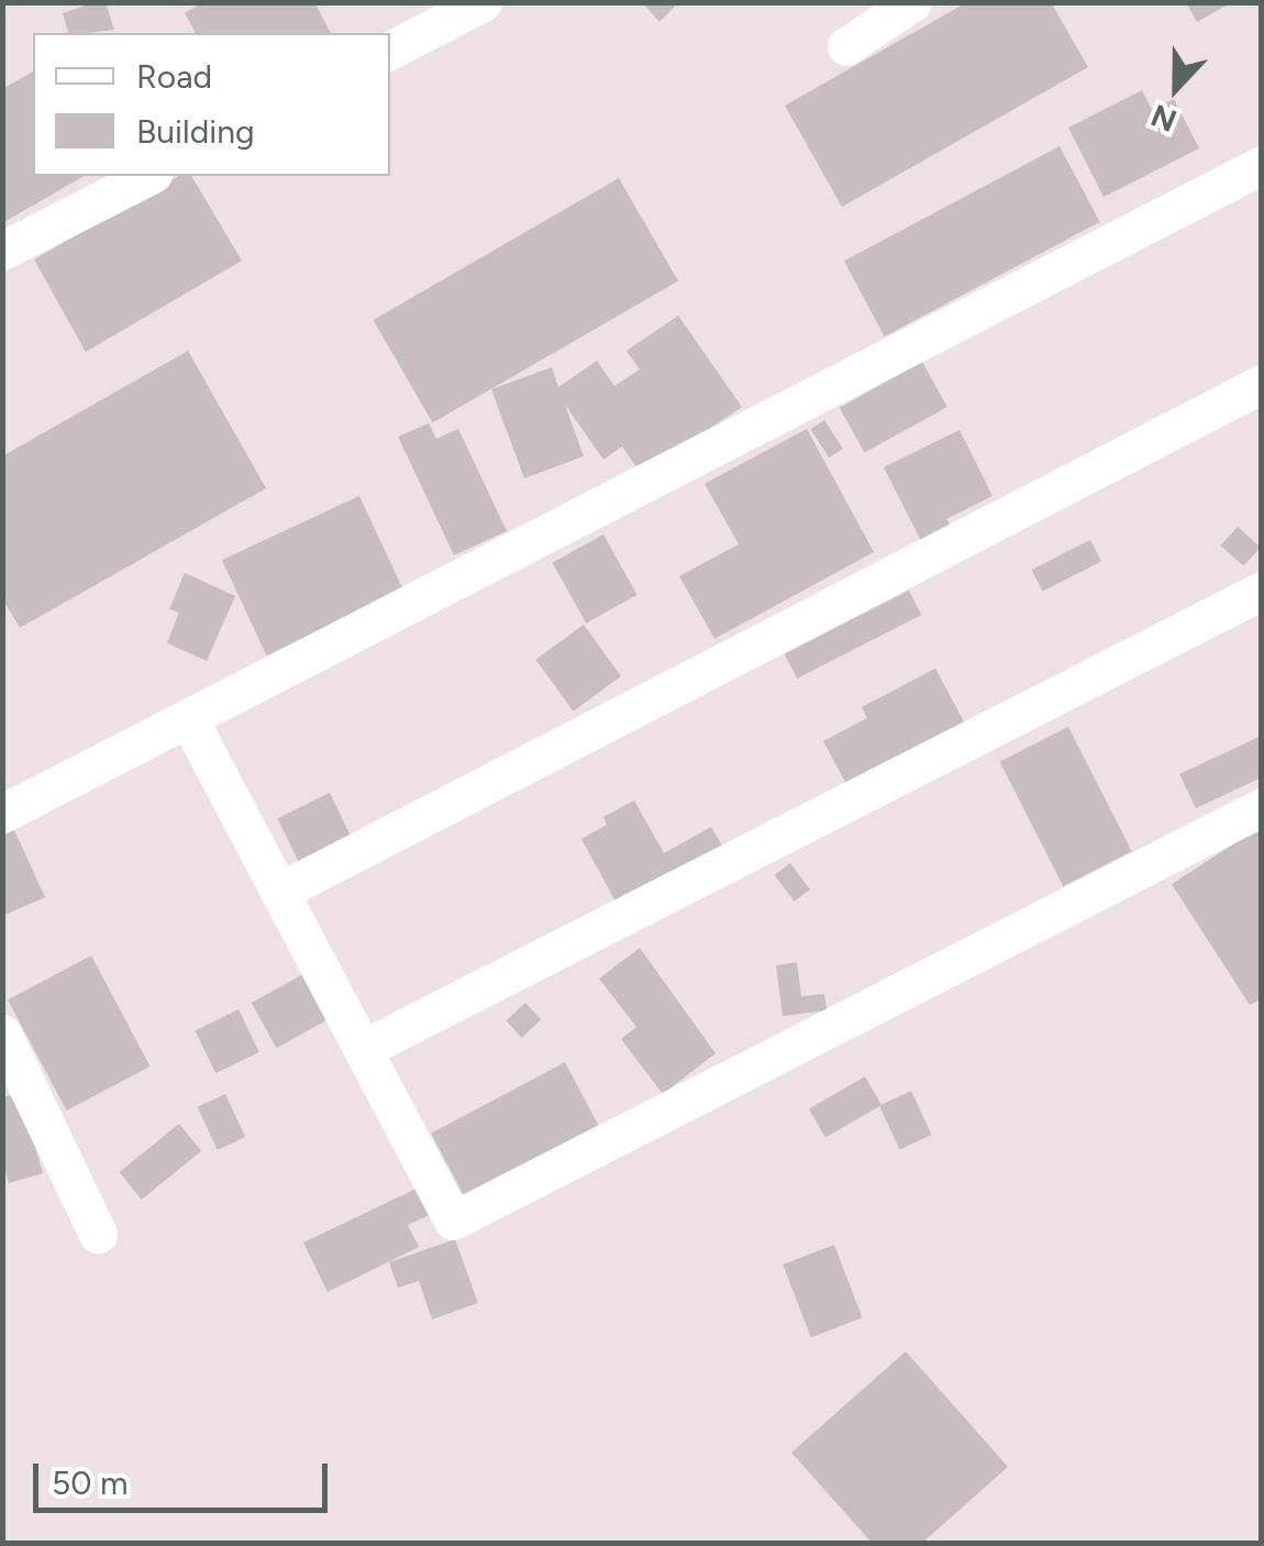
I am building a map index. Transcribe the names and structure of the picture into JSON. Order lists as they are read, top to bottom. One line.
{"legend":["Road","Building"],"scale_bar":"50 m","north":"bottom"}
